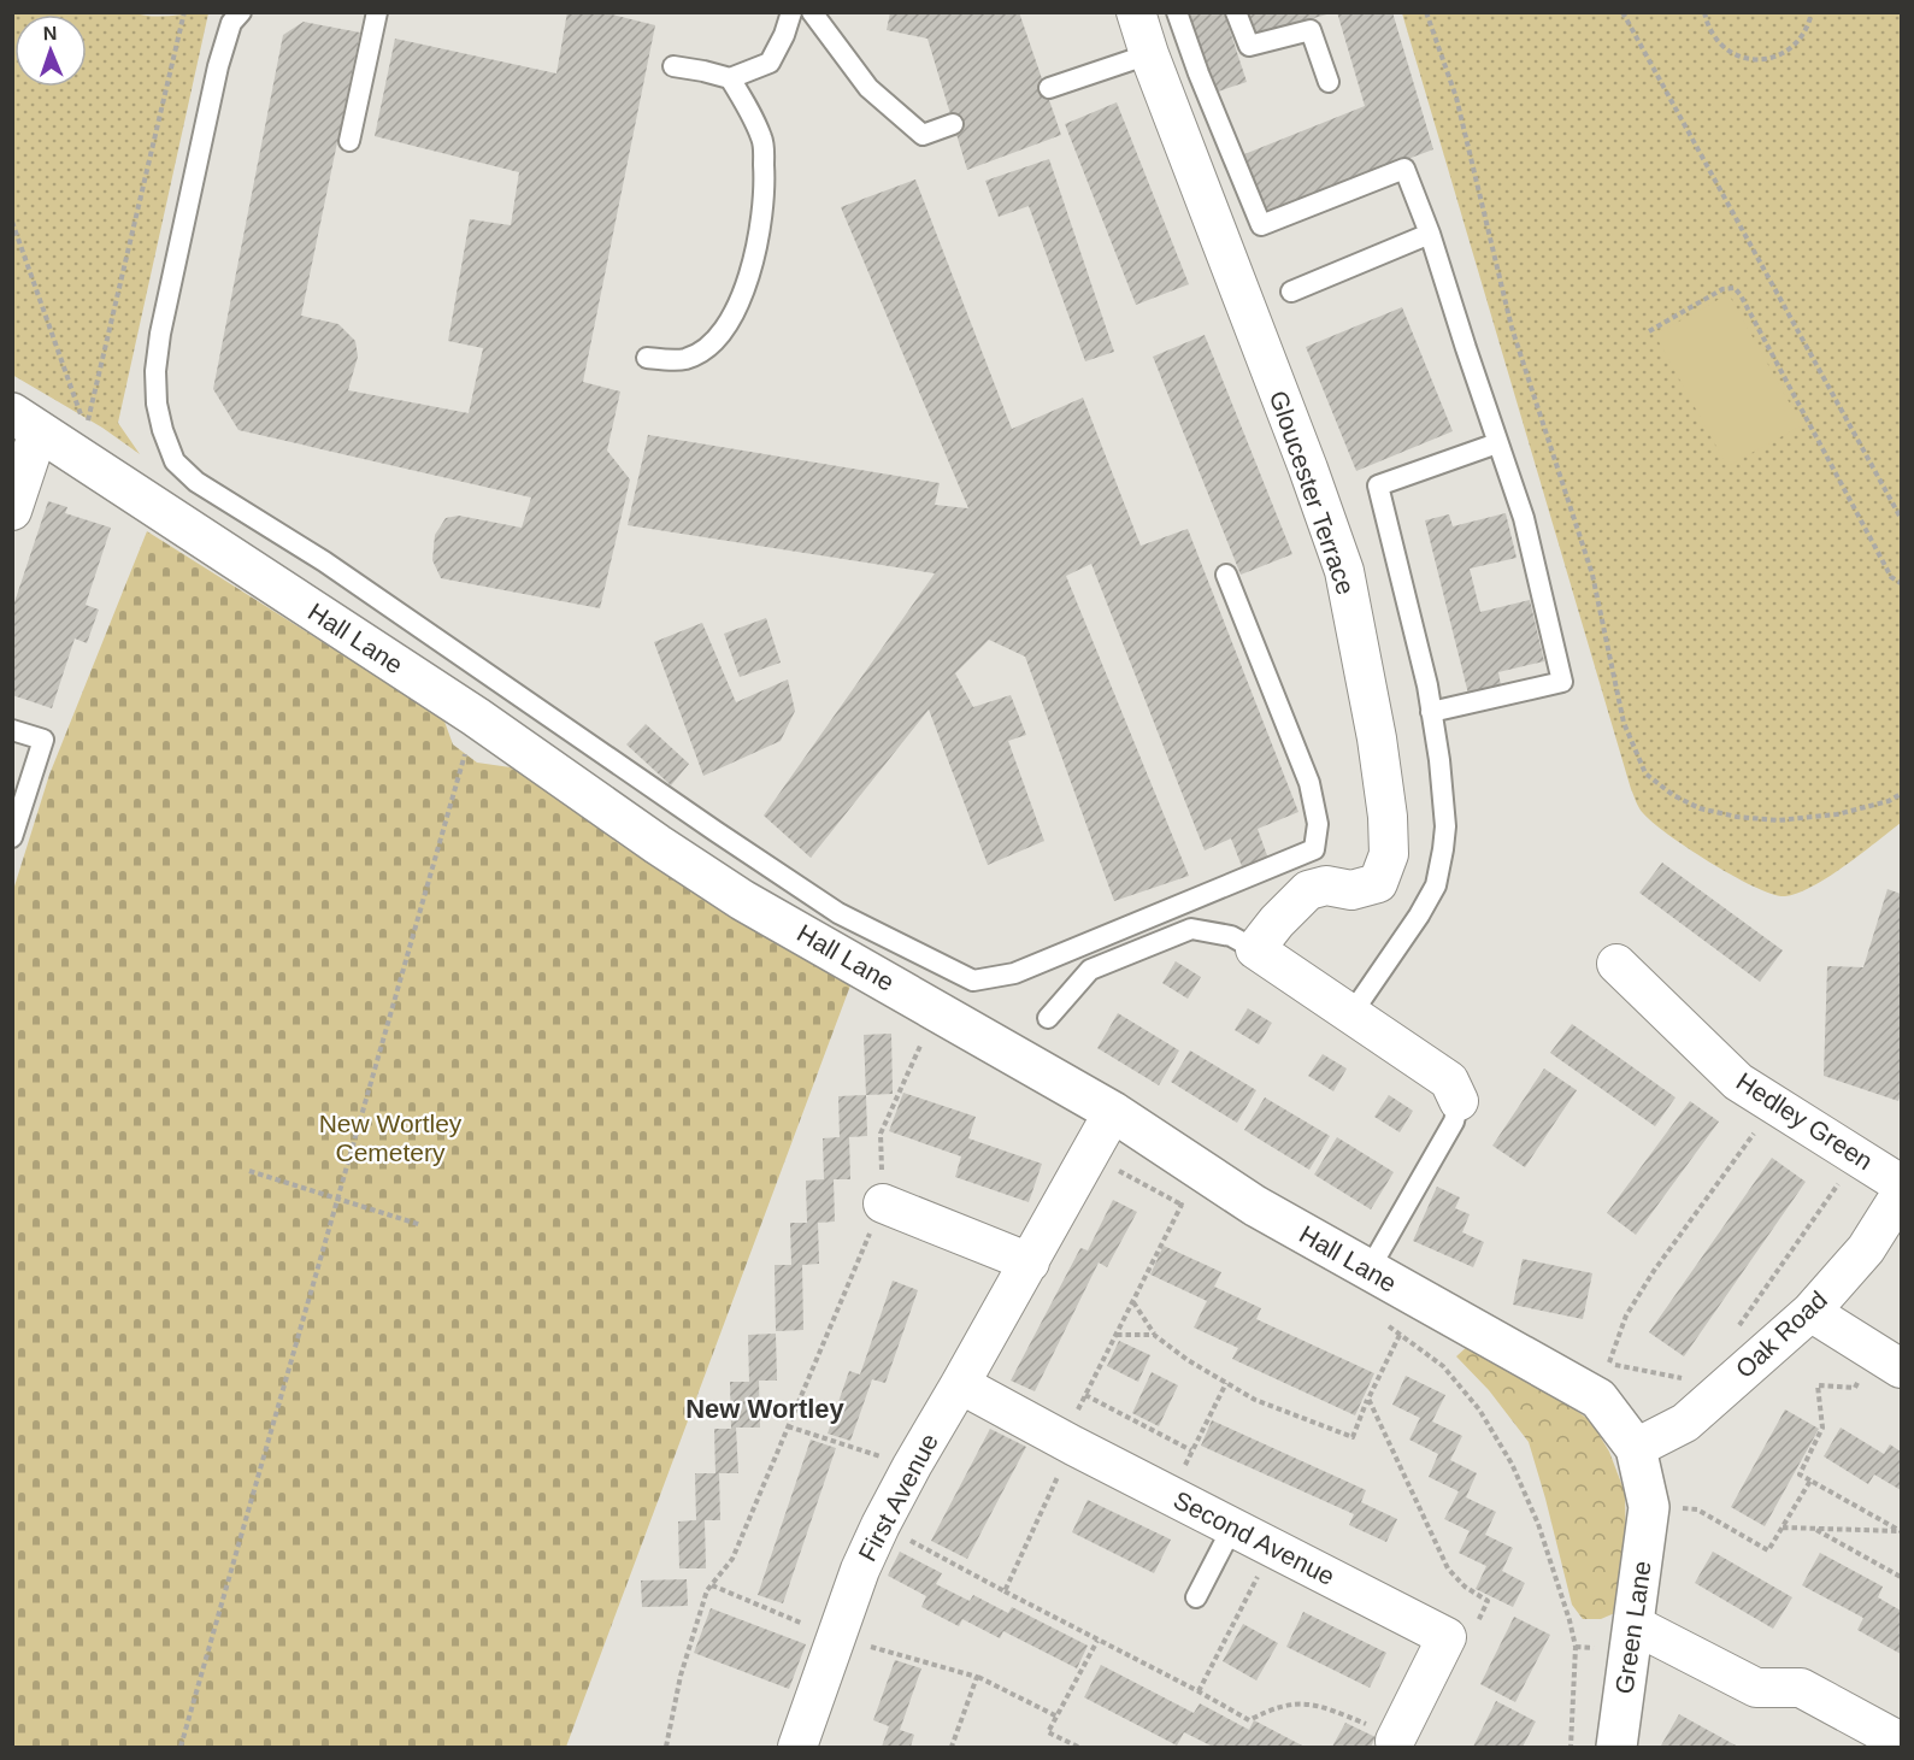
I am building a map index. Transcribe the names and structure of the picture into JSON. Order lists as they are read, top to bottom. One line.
{"streets":{"street":["Gloucester Terrace","Hall Lane","Hedley Green","Oak Road","First Avenue","Second Avenue","Green Lane"]},"crossings":[["Hall Lane","Oak Road"],["Hall Lane","First Avenue"],["Hall Lane","Green Lane"],["First Avenue","Second Avenue"]],"districts":["New Wortley"],"parks":["New Wortley Cemetery"],"north":"top"}
